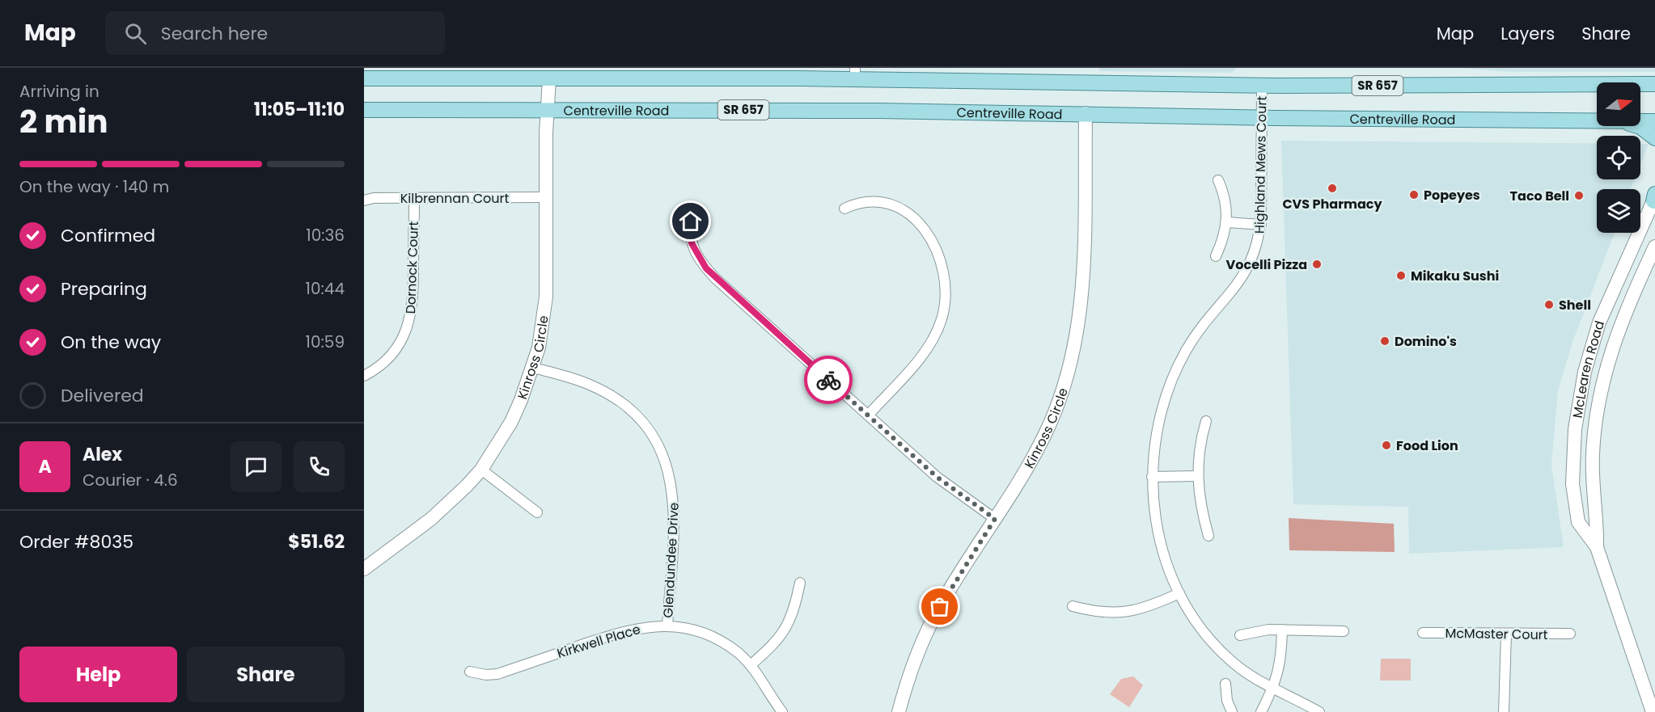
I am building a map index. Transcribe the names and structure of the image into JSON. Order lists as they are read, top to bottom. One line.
{"streets":{"main road":["SR 657","Centreville Road"],"street":["Highland Mews Court","Kilbrennan Court","Dornock Court","Kinross Circle","McLearen Road","Glendundee Drive","McMaster Court","Kirkwell Place"]},"crossings":[["SR 657","Highland Mews Court"],["SR 657","Kinross Circle"],["Centreville Road","Highland Mews Court"],["Centreville Road","Kinross Circle"],["Kilbrennan Court","Dornock Court"],["Kilbrennan Court","Kinross Circle"],["Kinross Circle","Glendundee Drive"],["Glendundee Drive","Kirkwell Place"]],"places":["CVS Pharmacy","Popeyes","Taco Bell","Vocelli Pizza","Mikaku Sushi","Shell","Domino's","Food Lion"],"north":"right","page":{"header":"Map","search":"Search here","nav":["Map","Layers","Share"],"heading":["2 min","Arriving in","11:05–11:10"],"panel":["Alex","Courier · 4.6","Order #8035","$51.62"],"bar":"On the way · 140 m","list":[["Confirmed","10:36"],["Preparing","10:44"],["On the way","10:59"],"Delivered"],"round":"A","buttons":["Help","Share"]}}
